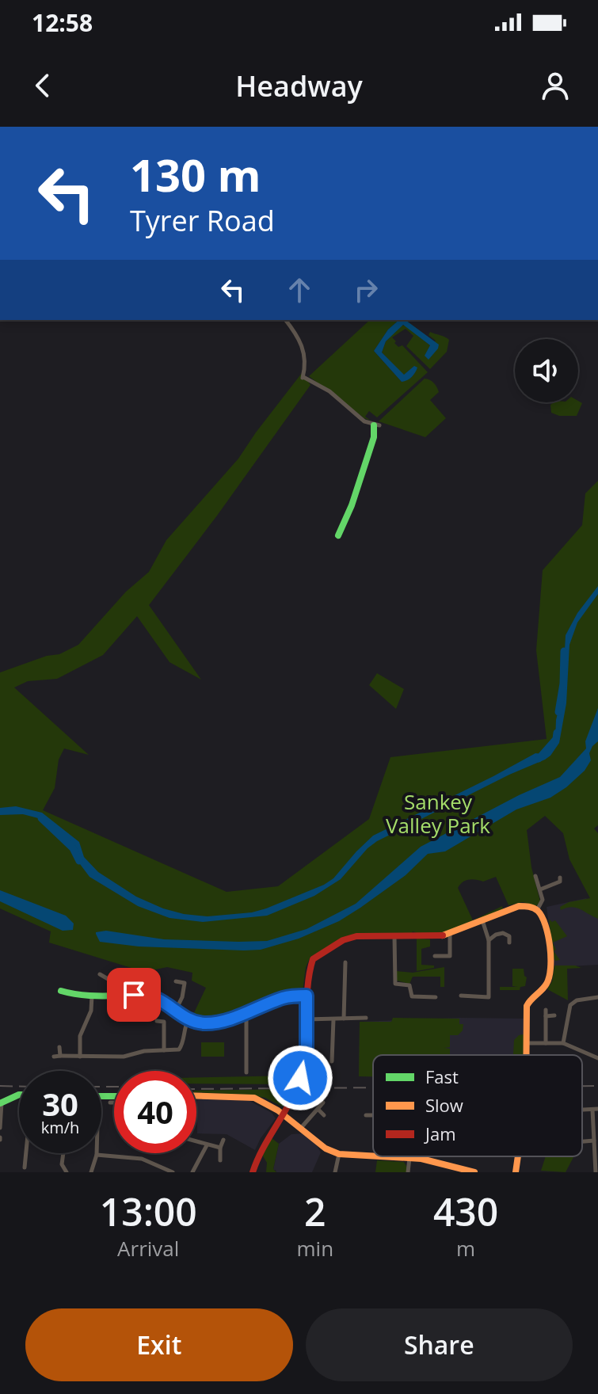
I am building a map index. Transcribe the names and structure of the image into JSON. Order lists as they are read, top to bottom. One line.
{"parks":["Sankey Valley Park"],"legend":["Fast","Slow","Jam"],"page":{"status":"12:58","header":"Headway","turn":["130 m","Tyrer Road"],"speed":"30 km/h","limit":"40","eta":["13:00","Arrival","2","min","430","m"],"buttons":["Exit","Share"]}}
